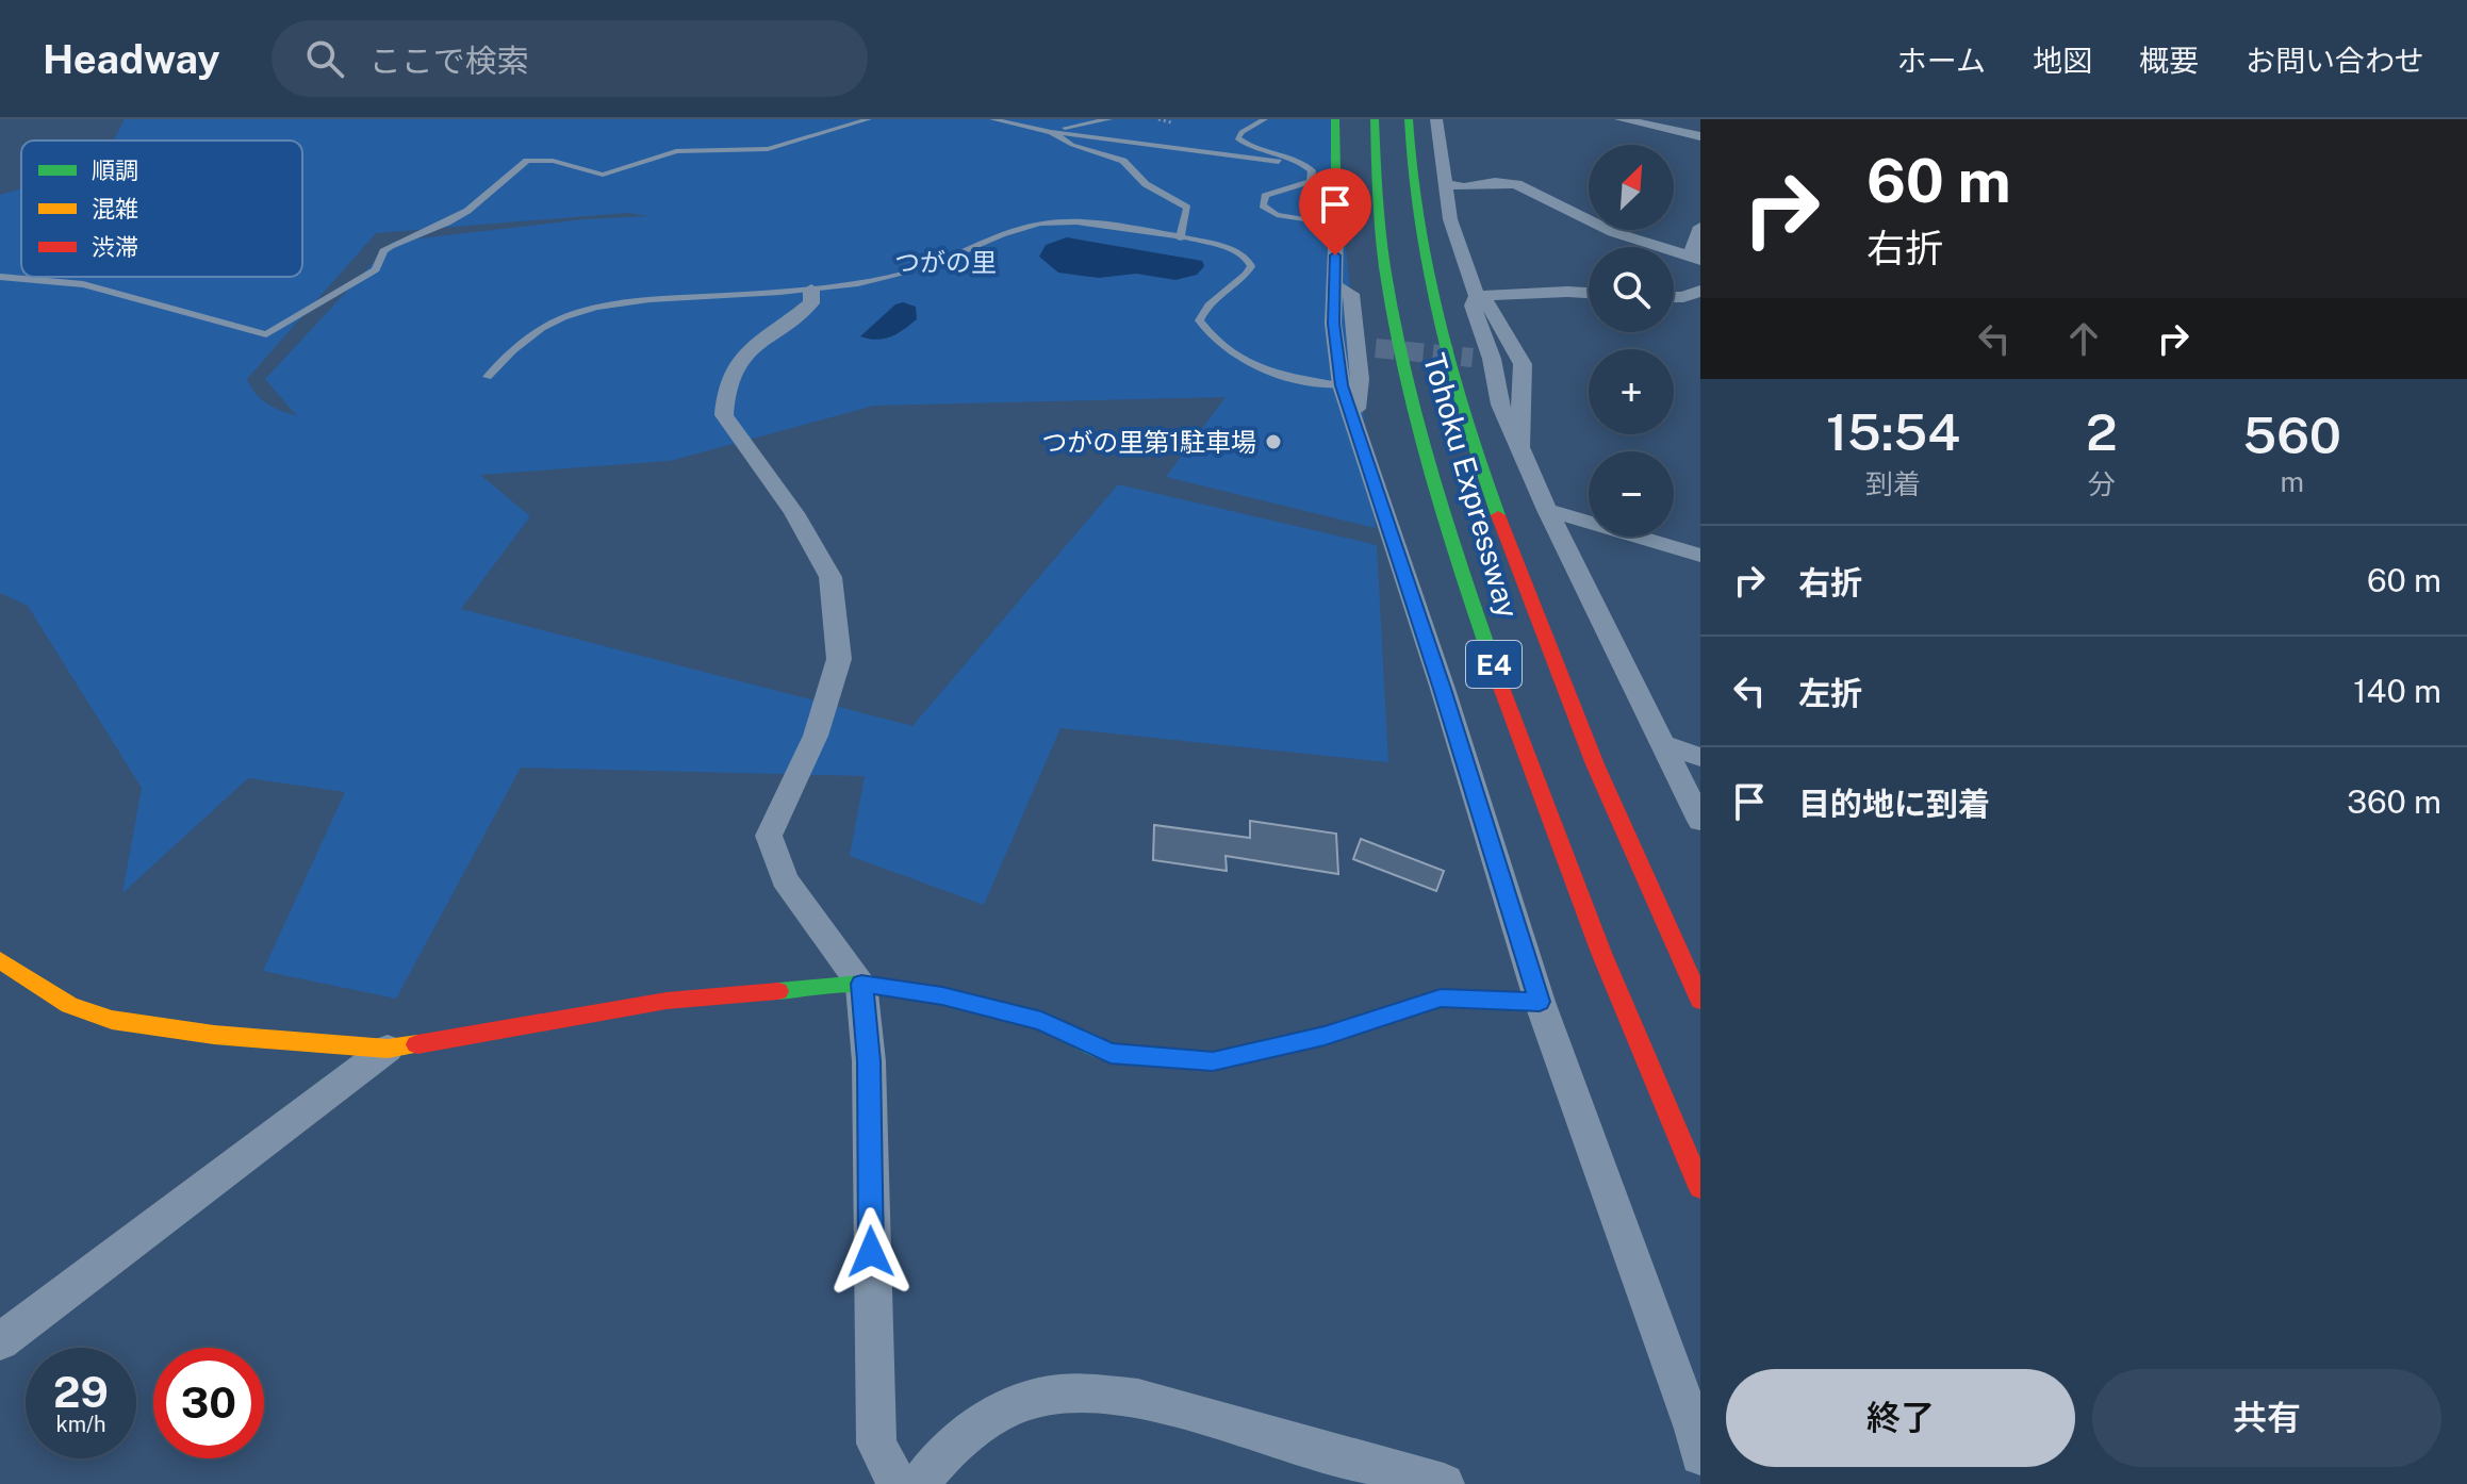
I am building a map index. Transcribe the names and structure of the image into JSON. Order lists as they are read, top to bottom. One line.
{"streets":{"main road":["Tohoku Expressway","E4"]},"parks":["つがの里"],"places":["つがの里第1駐車場"],"legend":["順調","混雑","渋滞"],"north":"top right","page":{"header":"Headway","search":"ここで検索","nav":["ホーム","地図","概要","お問い合わせ"],"turn":["60 m","右折"],"map_buttons":["+","−"],"eta":["15:54","到着","2","分","560","m"],"list":[{"name":"右折","value":"60 m"},{"name":"左折","value":"140 m"},{"name":"目的地に到着","value":"360 m"}],"speed":"29 km/h","limit":"30","buttons":["終了","共有"]}}
